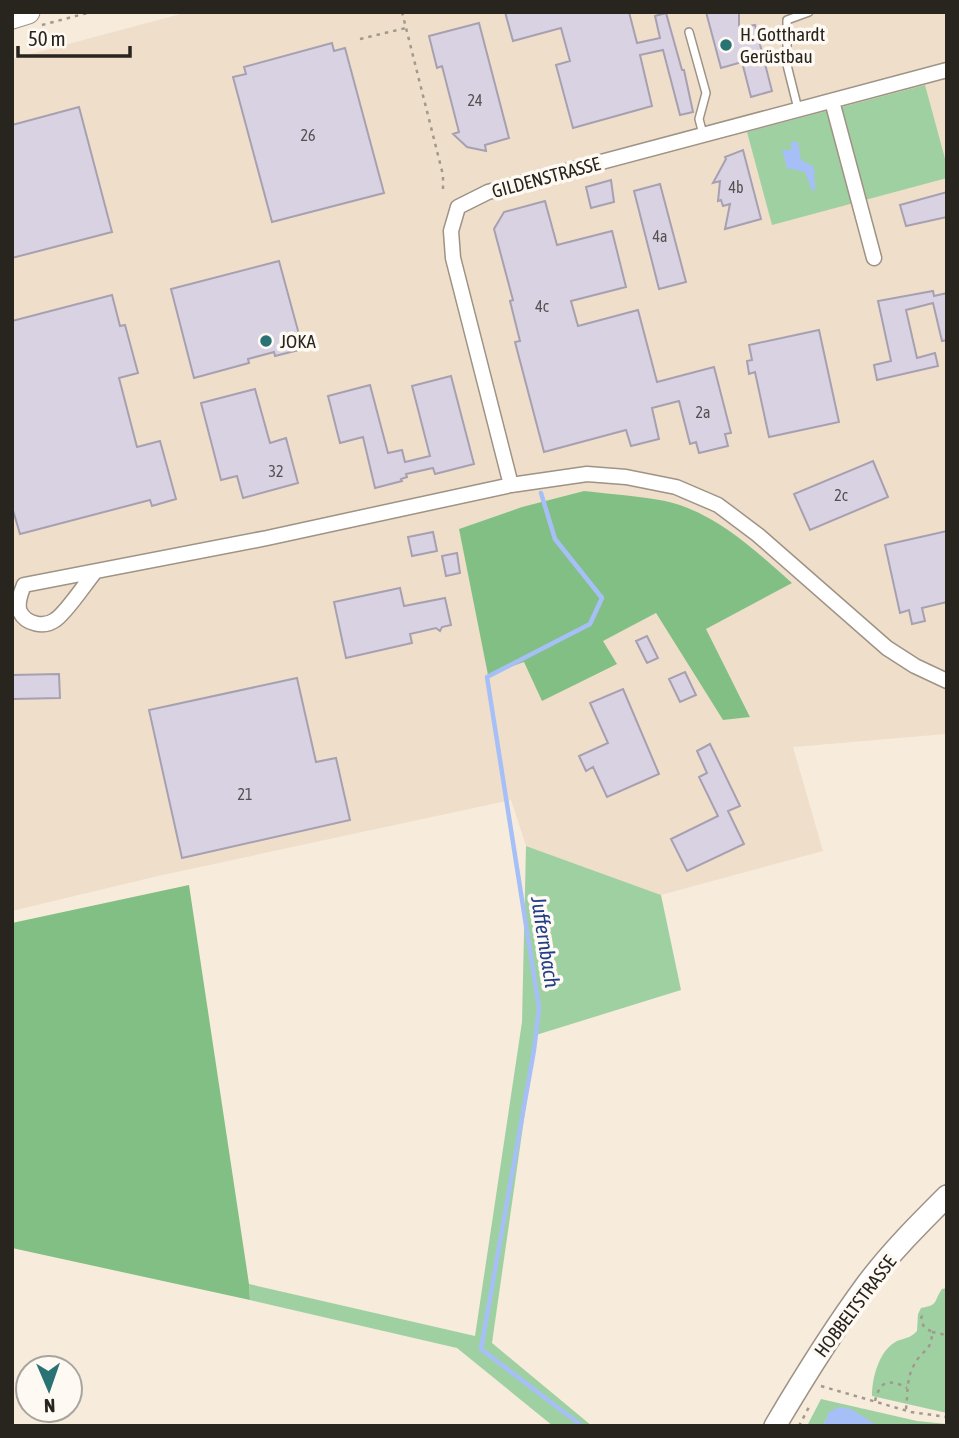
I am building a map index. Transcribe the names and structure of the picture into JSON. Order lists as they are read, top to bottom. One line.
{"streets":{"street":["GILDENSTRASSE","HOBBELTSTRASSE"]},"water":["Juffernbach"],"places":["H. Gotthardt Gerüstbau","JOKA"],"house_numbers":["24","26","4b","4a","4c","2a","32","2c","21"],"scale_bar":"50 m","north":"bottom"}
